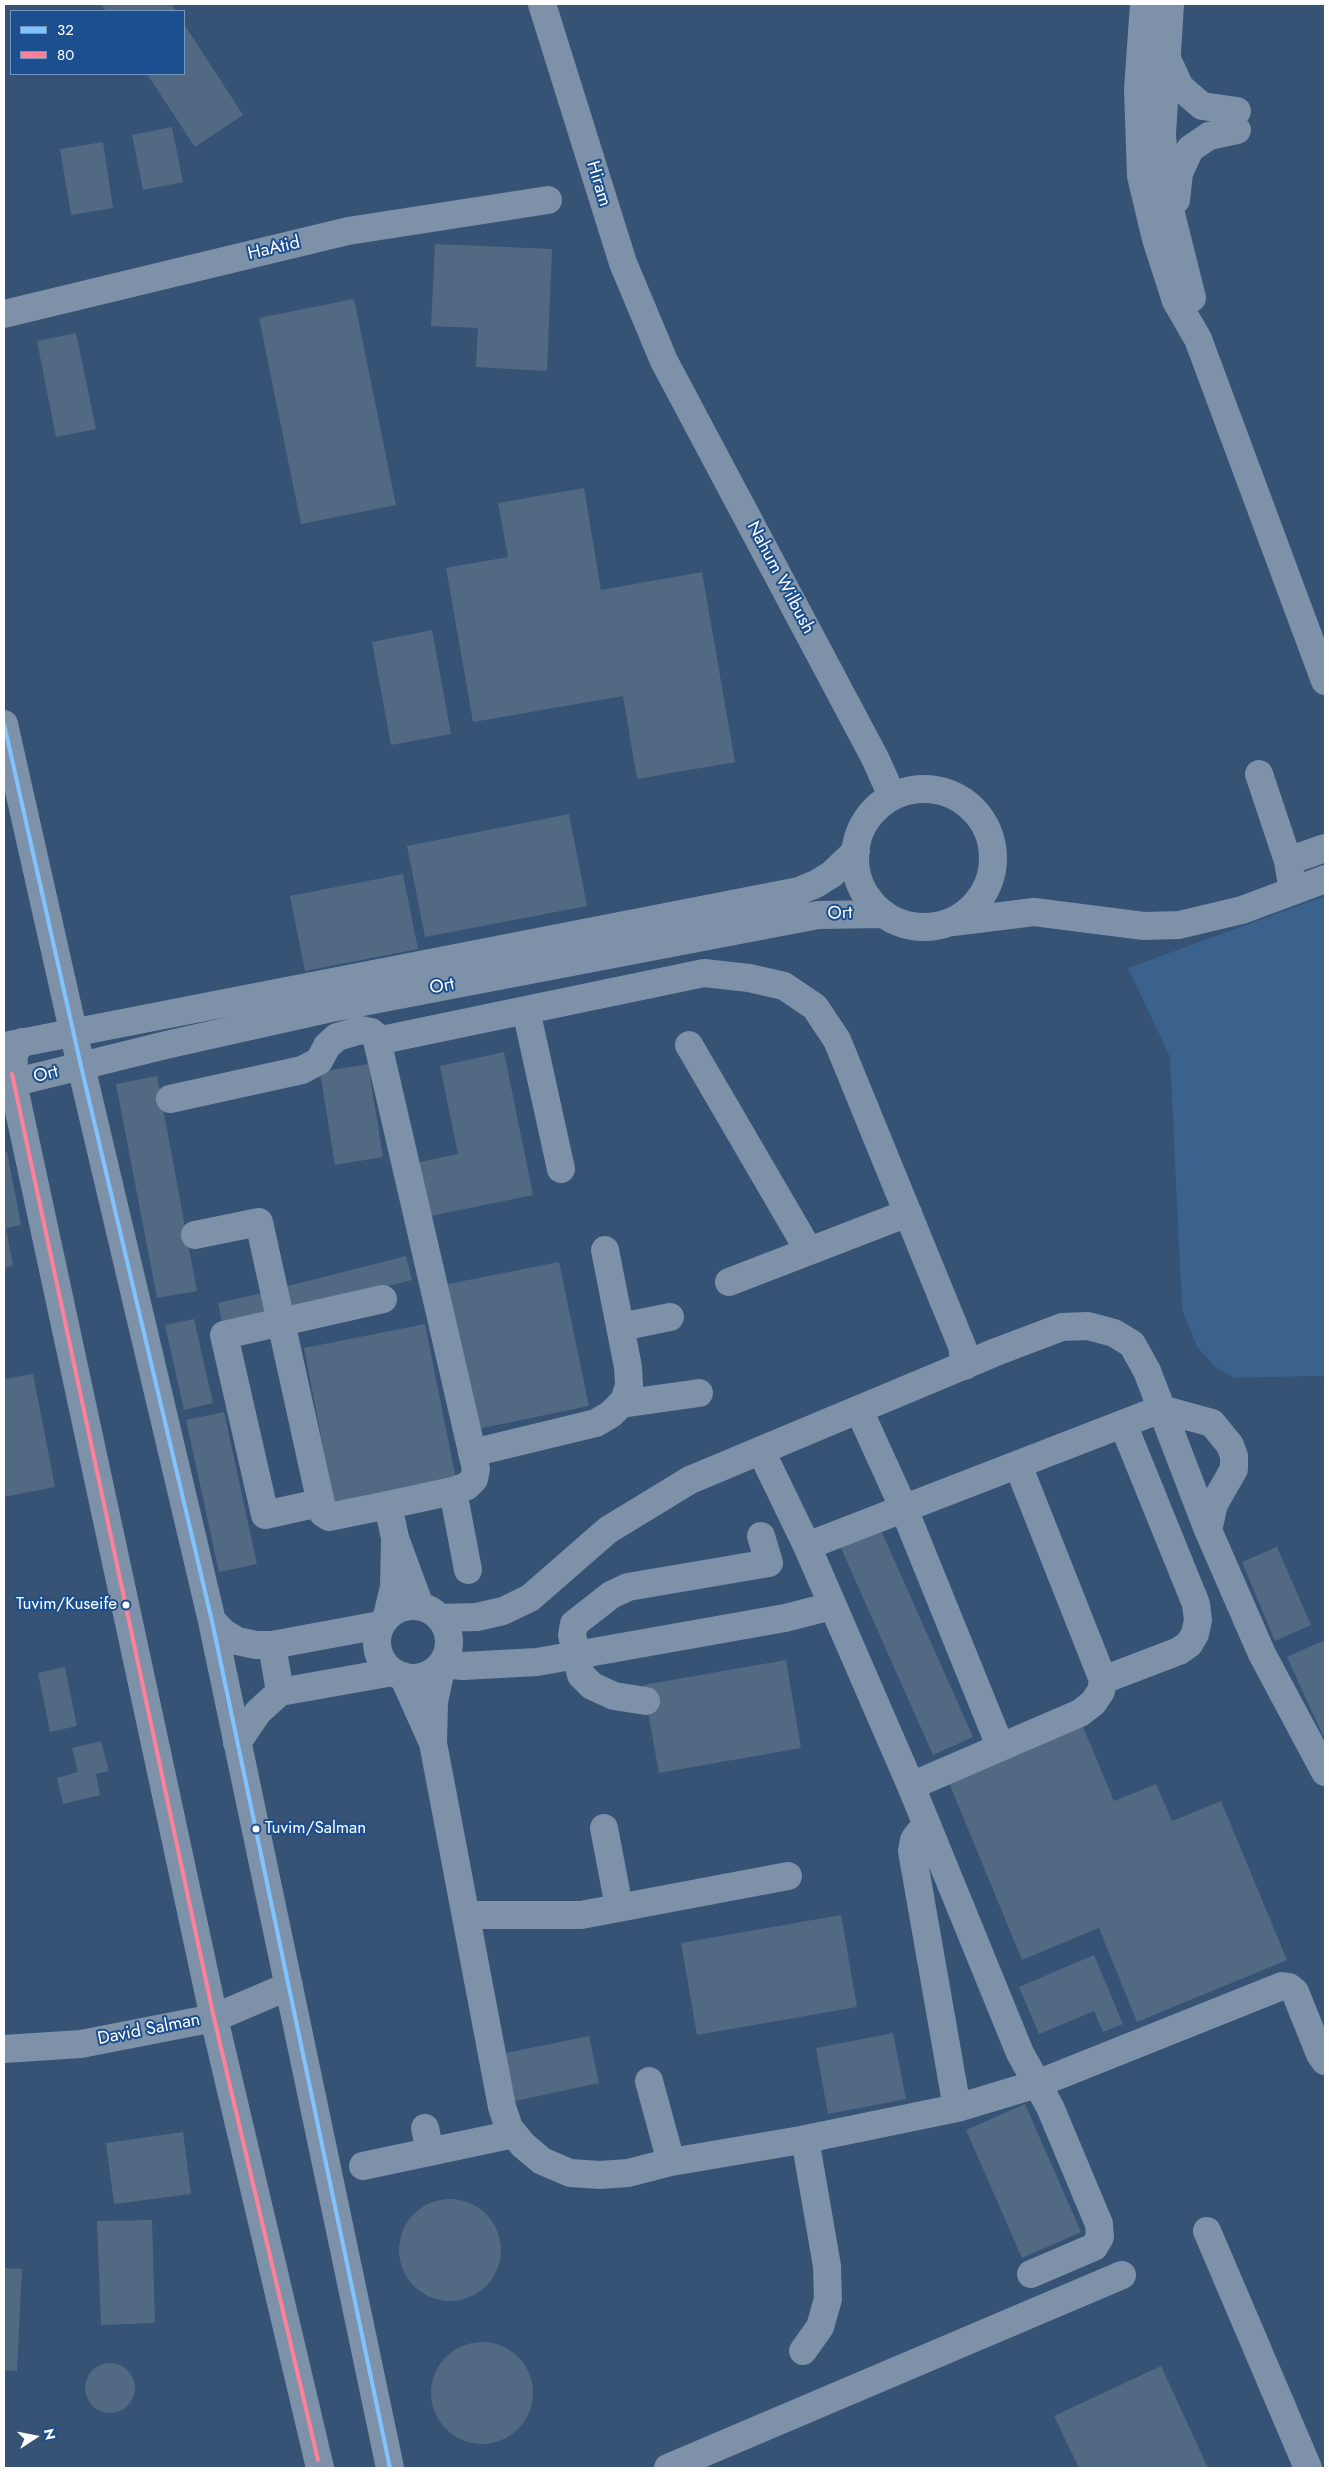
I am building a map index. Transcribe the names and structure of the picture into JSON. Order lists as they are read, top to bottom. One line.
{"streets":{"street":["Hiram","HaAtid","Nahum Wilbush","Ort","David Salman"]},"crossings":[["Hiram","Nahum Wilbush"],["Nahum Wilbush","Ort"]],"places":["Tuvim/Kuseife","Tuvim/Salman"],"lines":["transit line 32","transit line 80"],"legend":["32","80"],"north":"right"}
